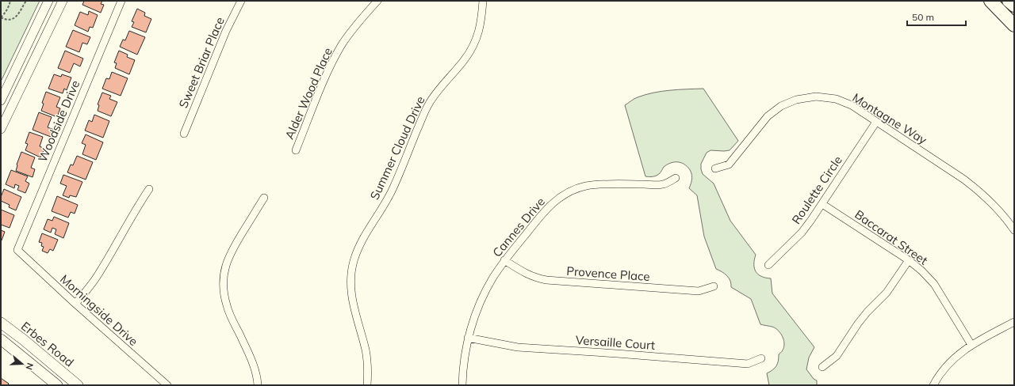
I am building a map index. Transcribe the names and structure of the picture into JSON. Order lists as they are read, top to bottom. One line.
{"streets":{"main road":["Erbes Road"],"street":["Sweet Briar Place","Alder Wood Place","Montagne Way","Woodside Drive","Summer Cloud Drive","Roulette Circle","Cannes Drive","Baccarat Street","Provence Place","Morningside Drive","Versaille Court"]},"crossings":[["Montagne Way","Roulette Circle"],["Woodside Drive","Morningside Drive"],["Roulette Circle","Baccarat Street"],["Cannes Drive","Provence Place"],["Cannes Drive","Versaille Court"]],"scale_bar":"50 m","north":"right"}
